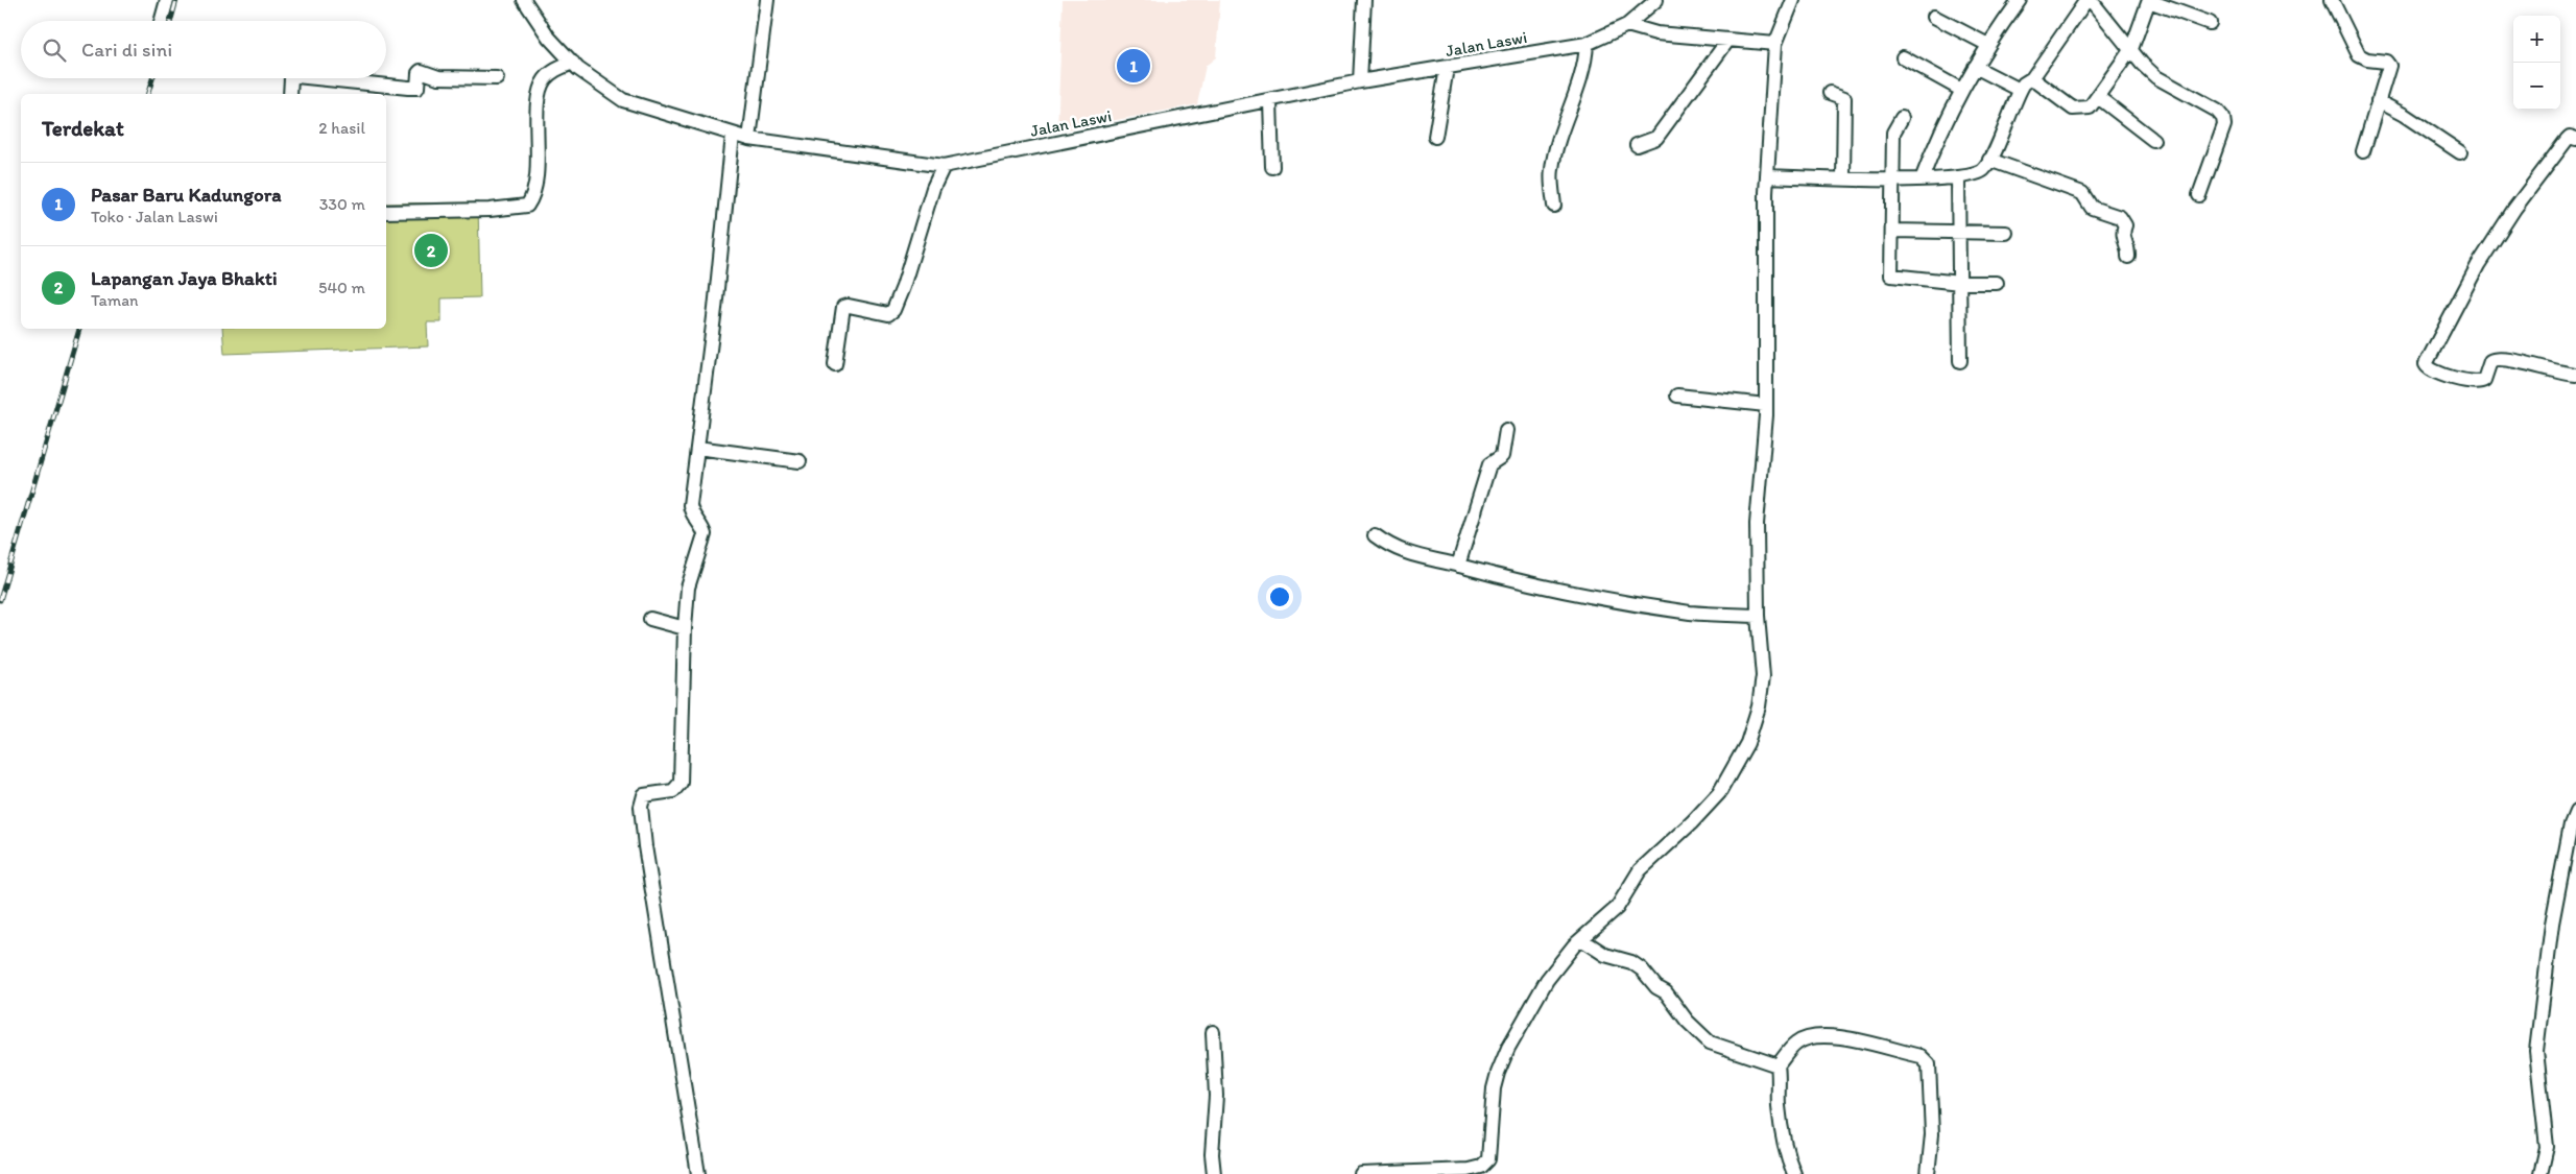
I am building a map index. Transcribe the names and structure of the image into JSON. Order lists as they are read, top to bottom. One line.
{"streets":{"street":["Jalan Laswi"]},"page":{"map_buttons":["+","−"],"search":"Cari di sini","pins":["1","2"],"heading":["Terdekat","2 hasil"],"list":[{"mark":"1","name":"Pasar Baru Kadungora","note":"Toko · Jalan Laswi","value":"330 m"},{"mark":"2","name":"Lapangan Jaya Bhakti","note":"Taman","value":"540 m"}]}}
